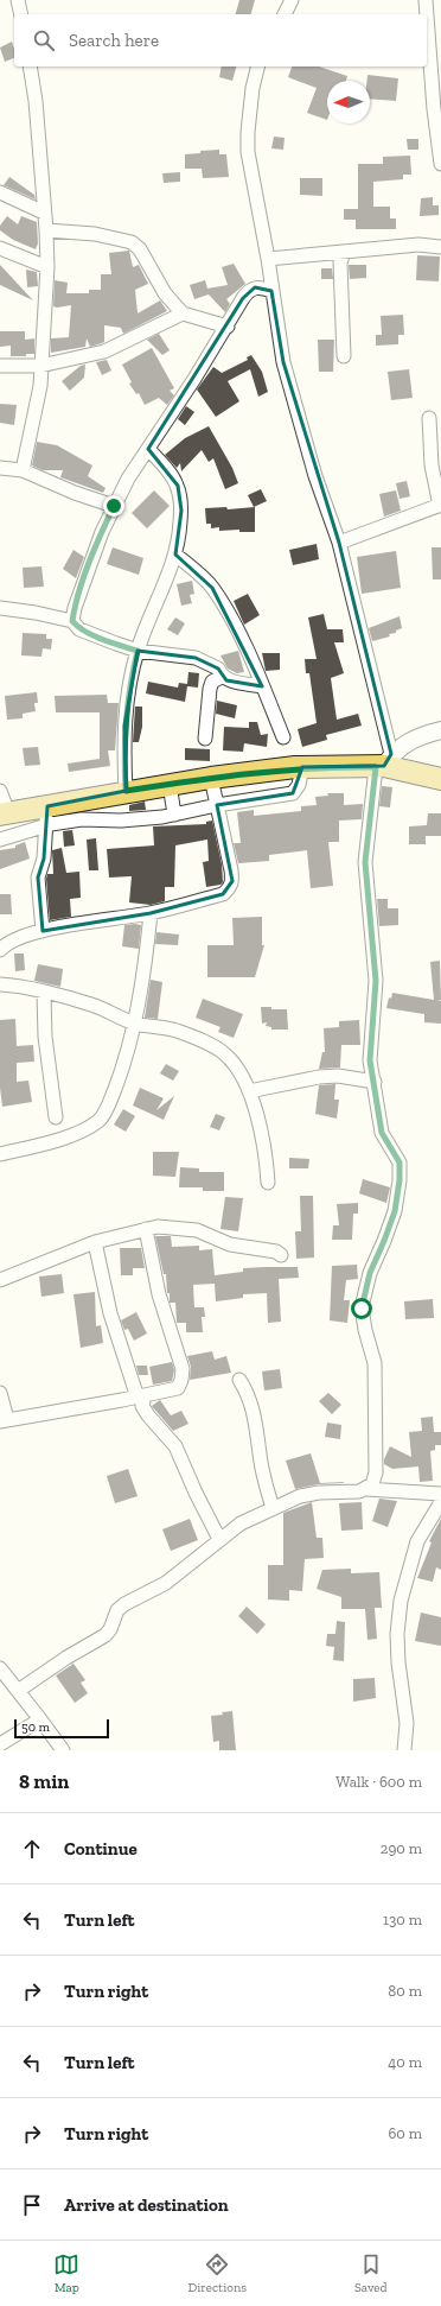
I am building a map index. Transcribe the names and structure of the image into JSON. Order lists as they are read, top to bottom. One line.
{"scale_bar":"50 m","north":"left","page":{"search":"Search here","scale":"50 m","heading":["8 min","Walk · 600 m"],"list":[["Continue","290 m"],["Turn left","130 m"],["Turn right","80 m"],["Turn left","40 m"],["Turn right","60 m"],"Arrive at destination"],"nav":["Map","Directions","Saved"]}}
